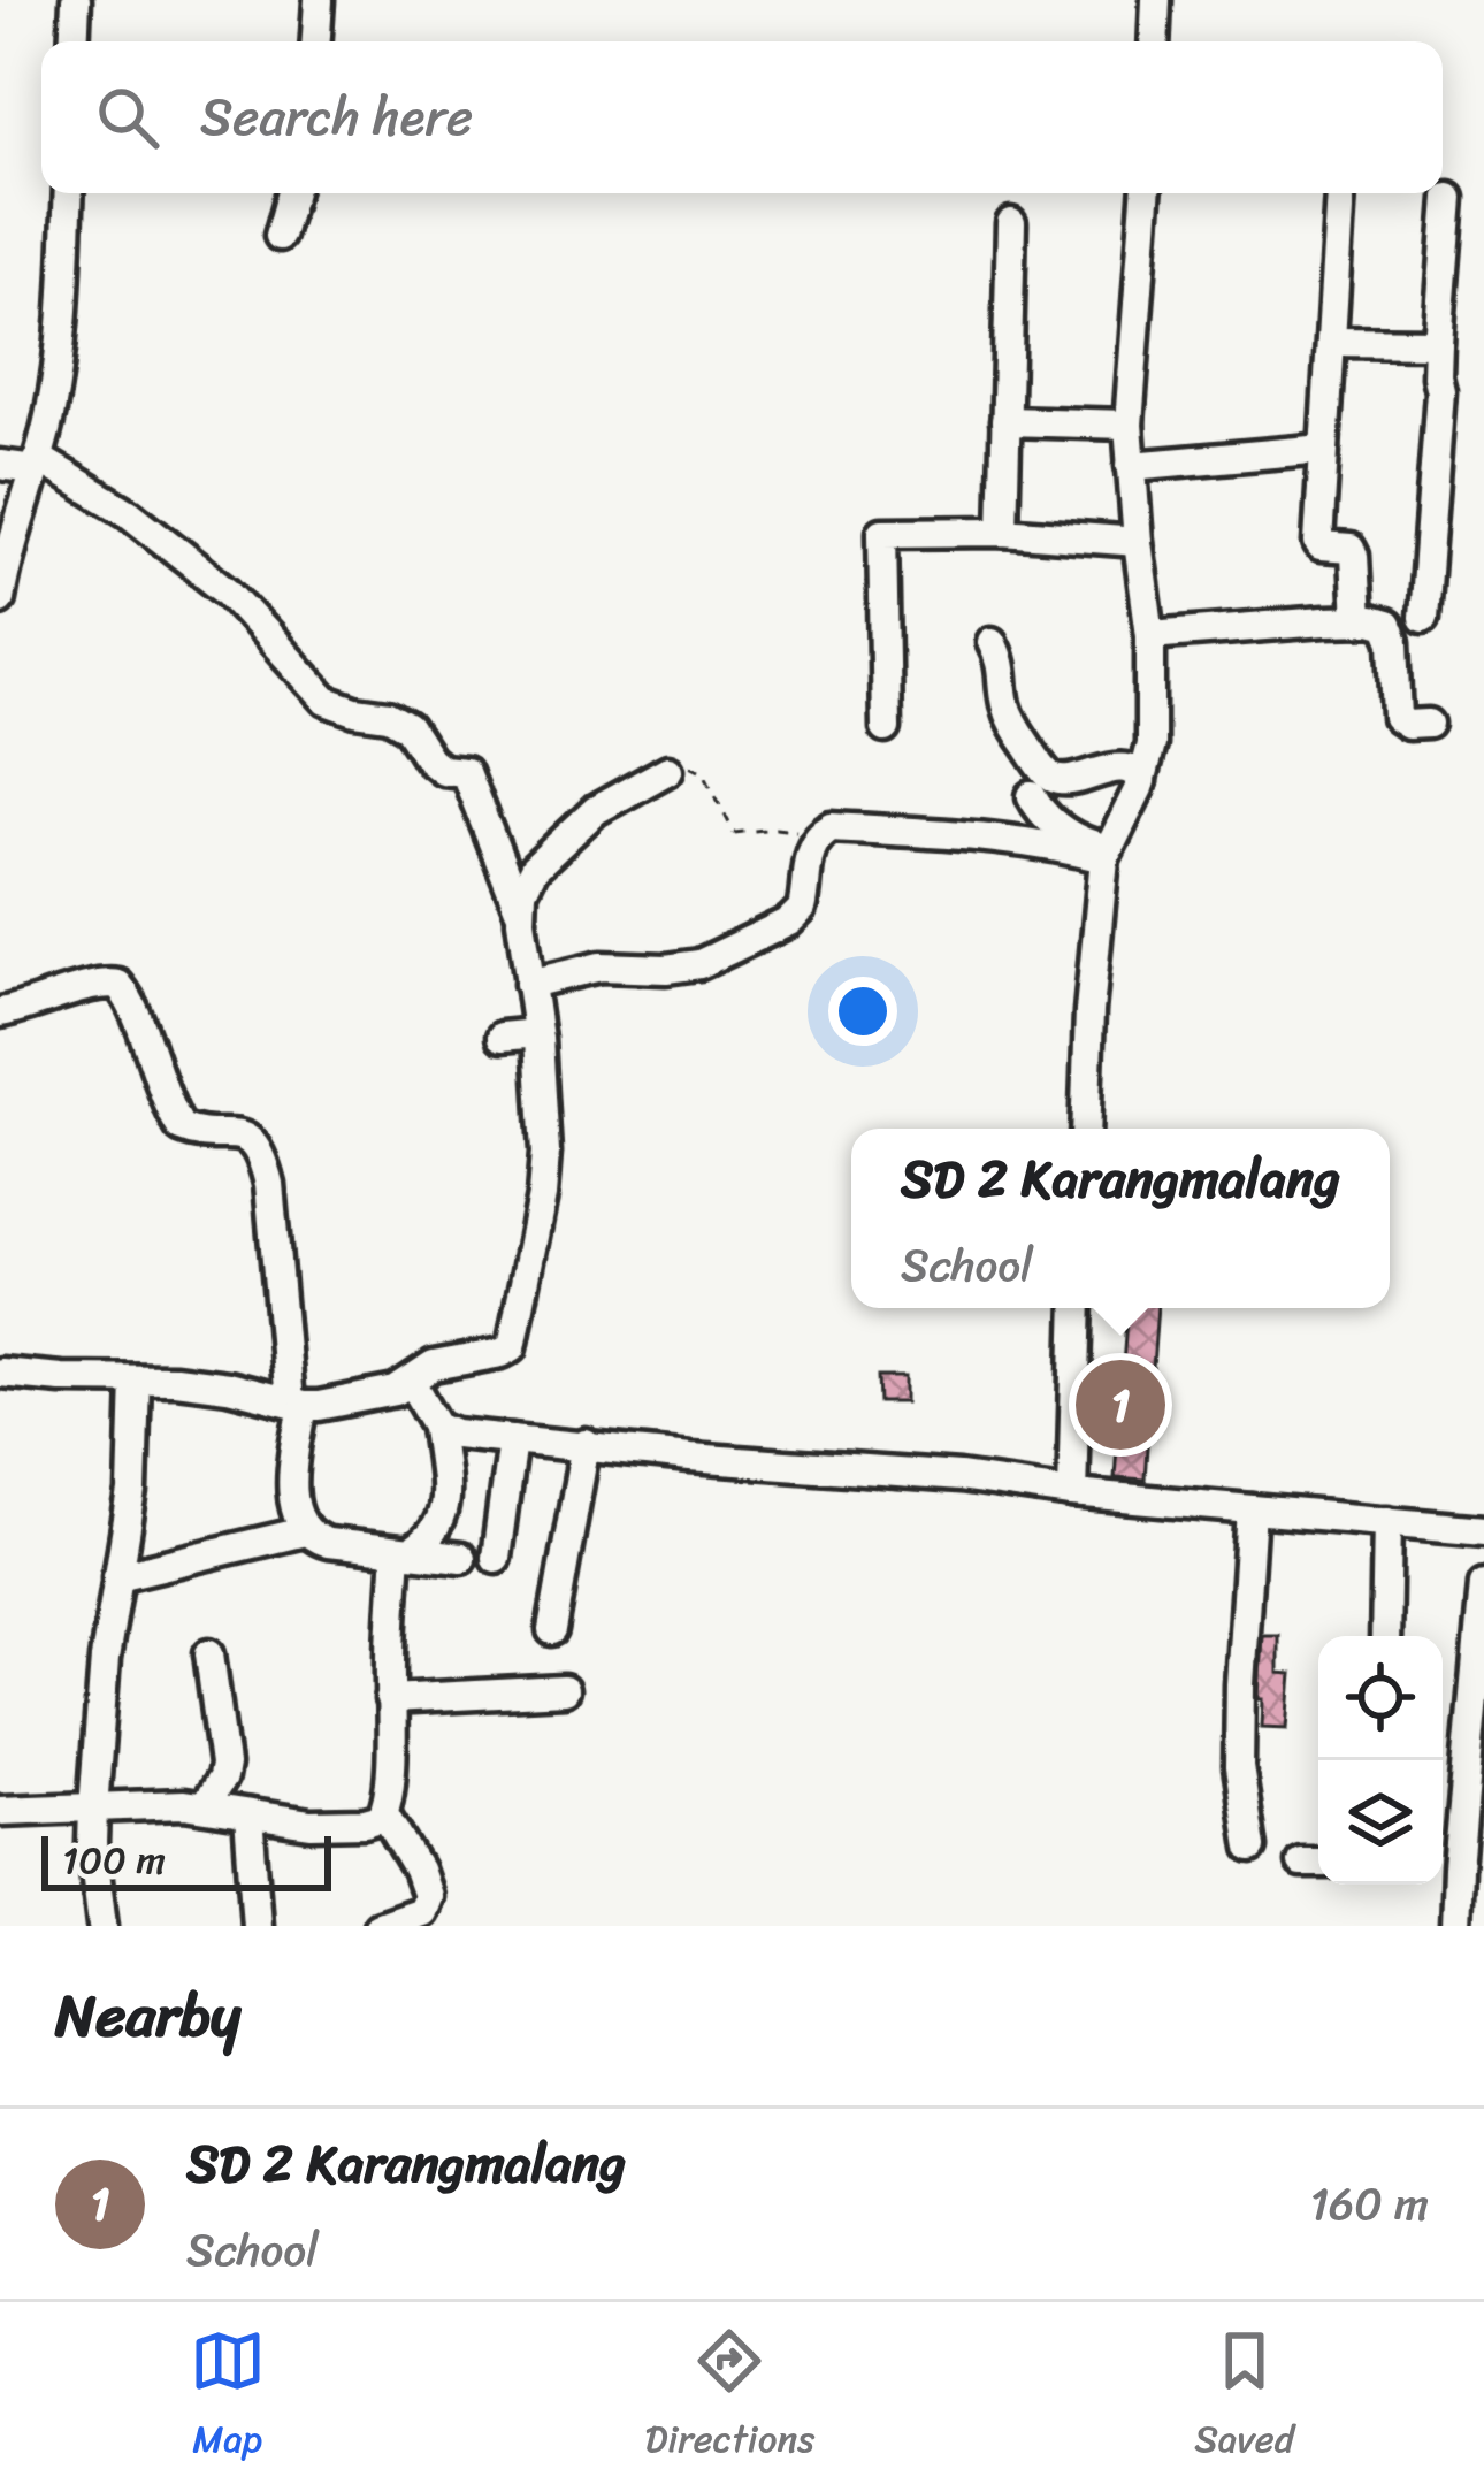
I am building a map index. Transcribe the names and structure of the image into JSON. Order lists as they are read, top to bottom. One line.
{"scale_bar":"100 m","page":{"search":"Search here","popup":["SD 2 Karangmalang","School"],"pins":"1","scale":"100 m","heading":"Nearby","list":[{"mark":"1","name":"SD 2 Karangmalang","note":"School","value":"160 m"}],"nav":["Map","Directions","Saved"]}}
